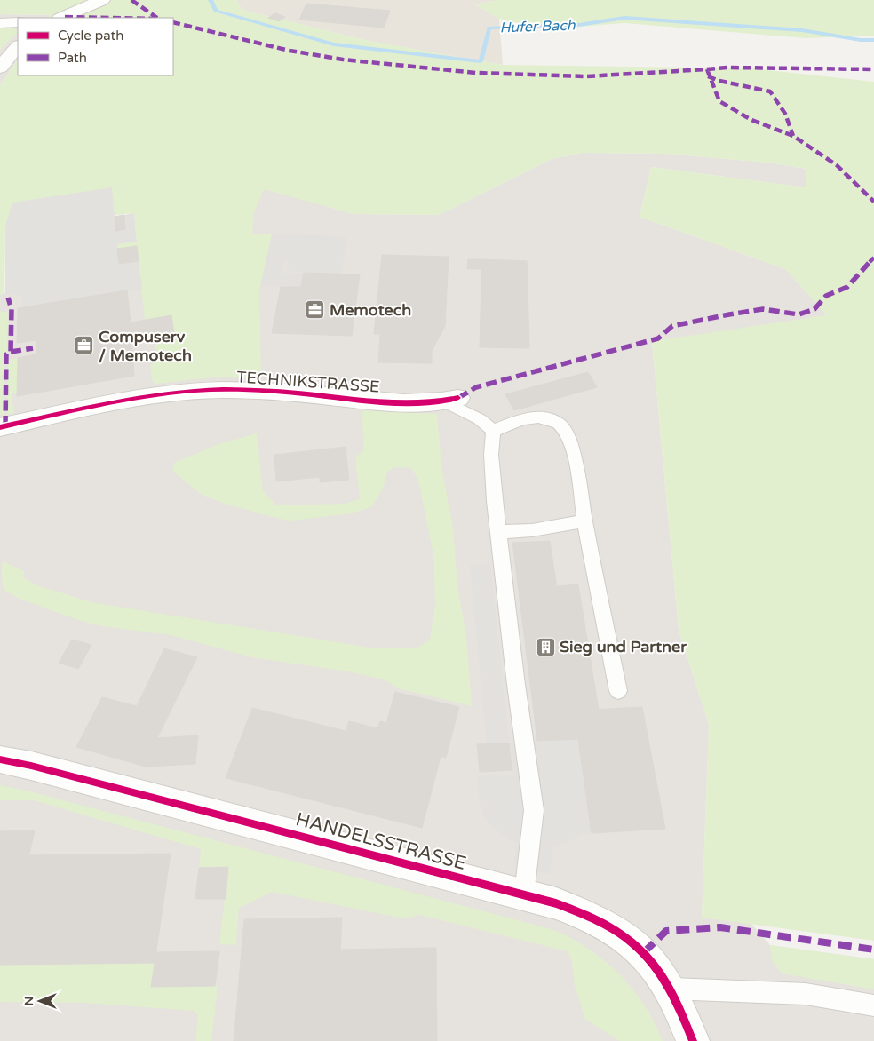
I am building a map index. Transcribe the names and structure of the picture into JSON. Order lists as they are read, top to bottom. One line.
{"streets":{"street":["TECHNIKSTRASSE","HANDELSSTRASSE"]},"water":["Hufer Bach"],"places":{"office":["Memotech","Compuserv / Memotech"],"building":["Sieg und Partner"]},"legend":["Cycle path","Path"],"north":"left"}
